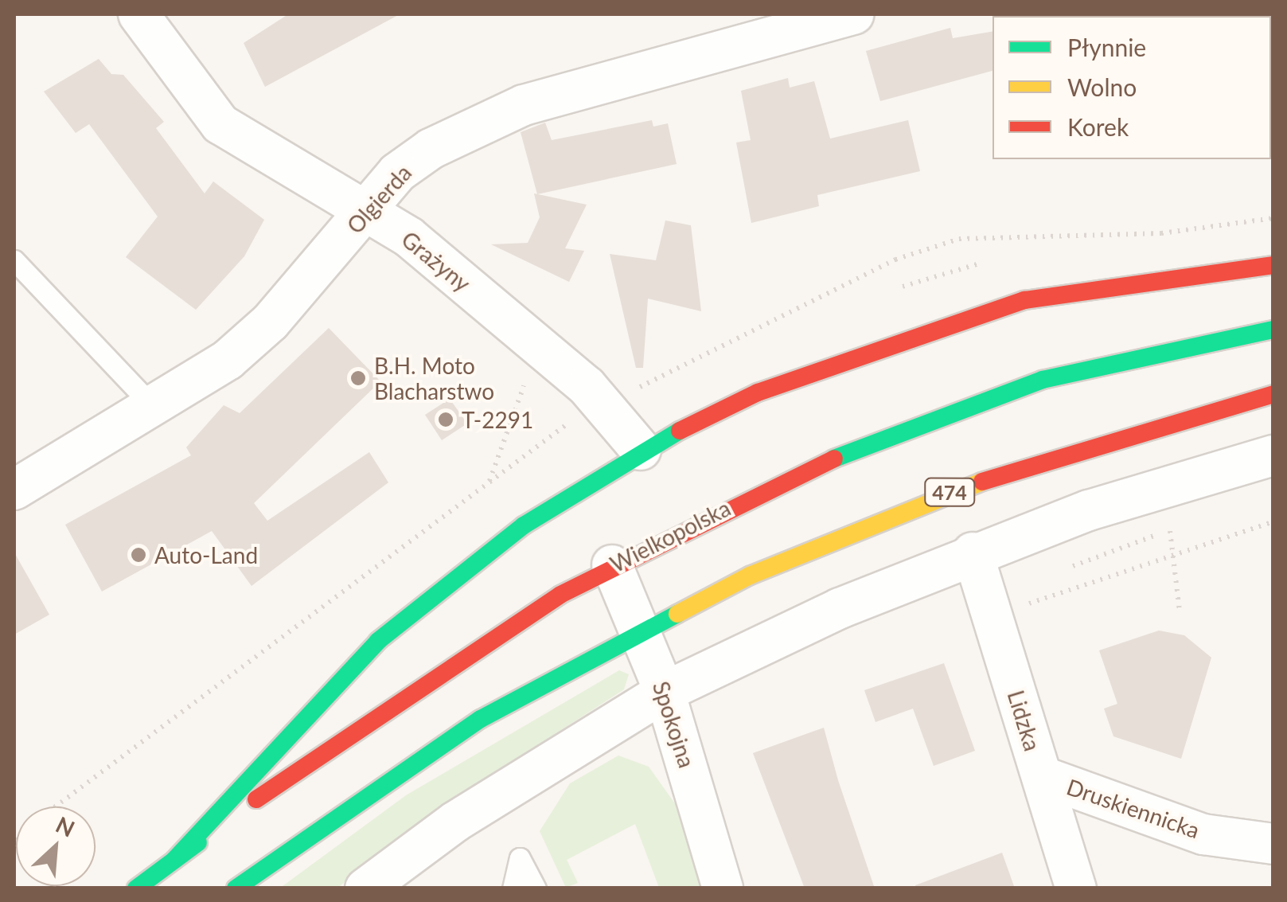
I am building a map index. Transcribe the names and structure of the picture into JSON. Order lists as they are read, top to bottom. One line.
{"streets":{"main road":["474","Wielkopolska"],"street":["Olgierda","Grażyny","Lidzka","Spokojna","Druskiennicka"]},"crossings":[["Olgierda","Grażyny"],["474","Spokojna"],["Wielkopolska","Spokojna"],["Lidzka","Druskiennicka"]],"places":["B.H. Moto Blacharstwo","T-2291","Auto-Land"],"legend":["Płynnie","Wolno","Korek"],"north":"top right"}
